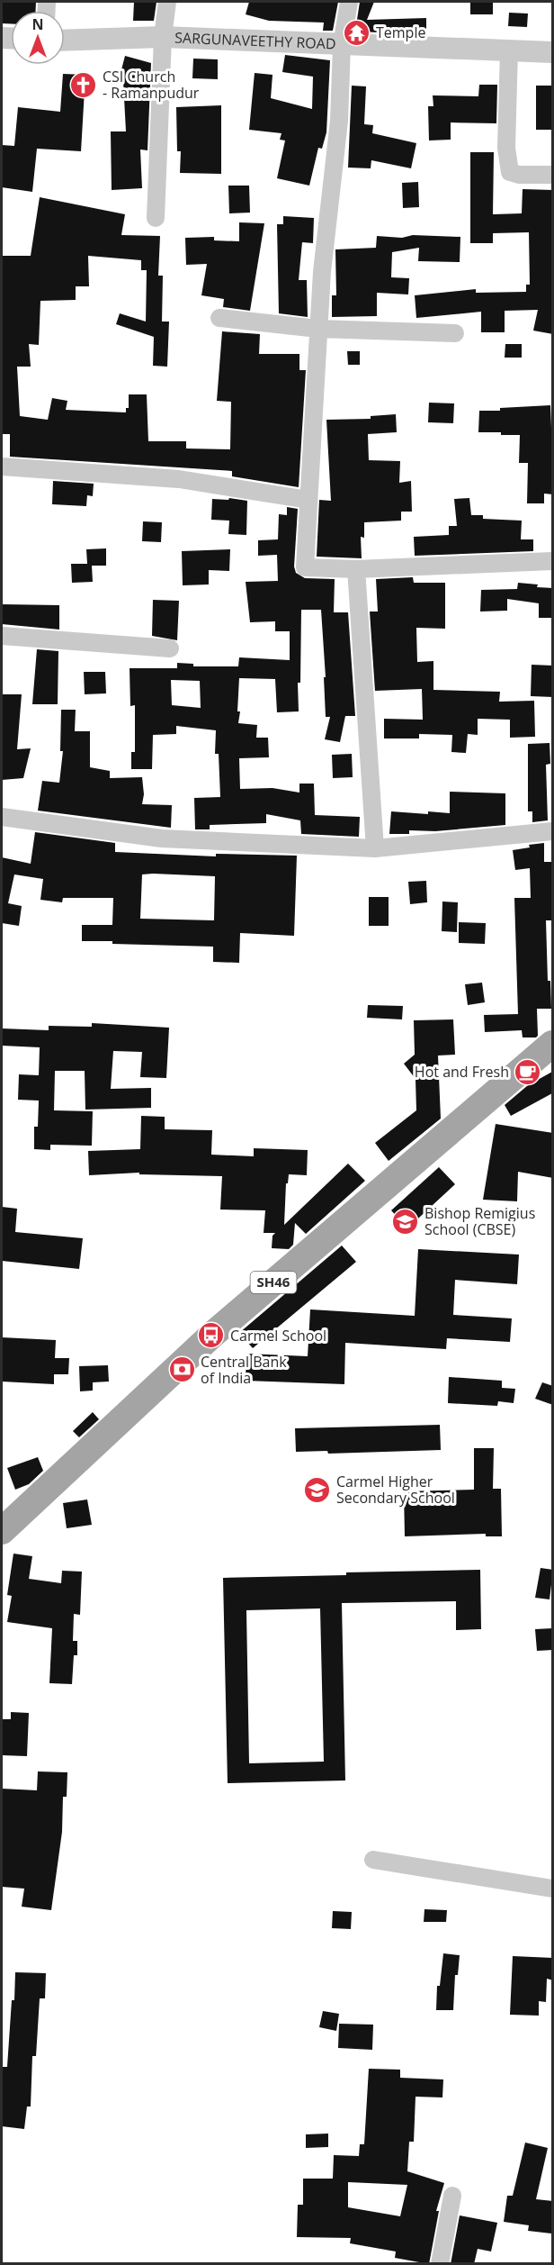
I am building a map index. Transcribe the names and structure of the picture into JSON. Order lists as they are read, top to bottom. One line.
{"streets":{"main road":["SH46"],"street":["SARGUNAVEETHY ROAD"]},"places":{"temple":["Temple"],"church":["CSI Church - Ramanpudur"],"cafe":["Hot and Fresh"],"school or university":["Bishop Remigius School (CBSE)","Carmel Higher Secondary School"],"bus stop":["Carmel School"],"bank":["Central Bank of India"]},"north":"top"}
